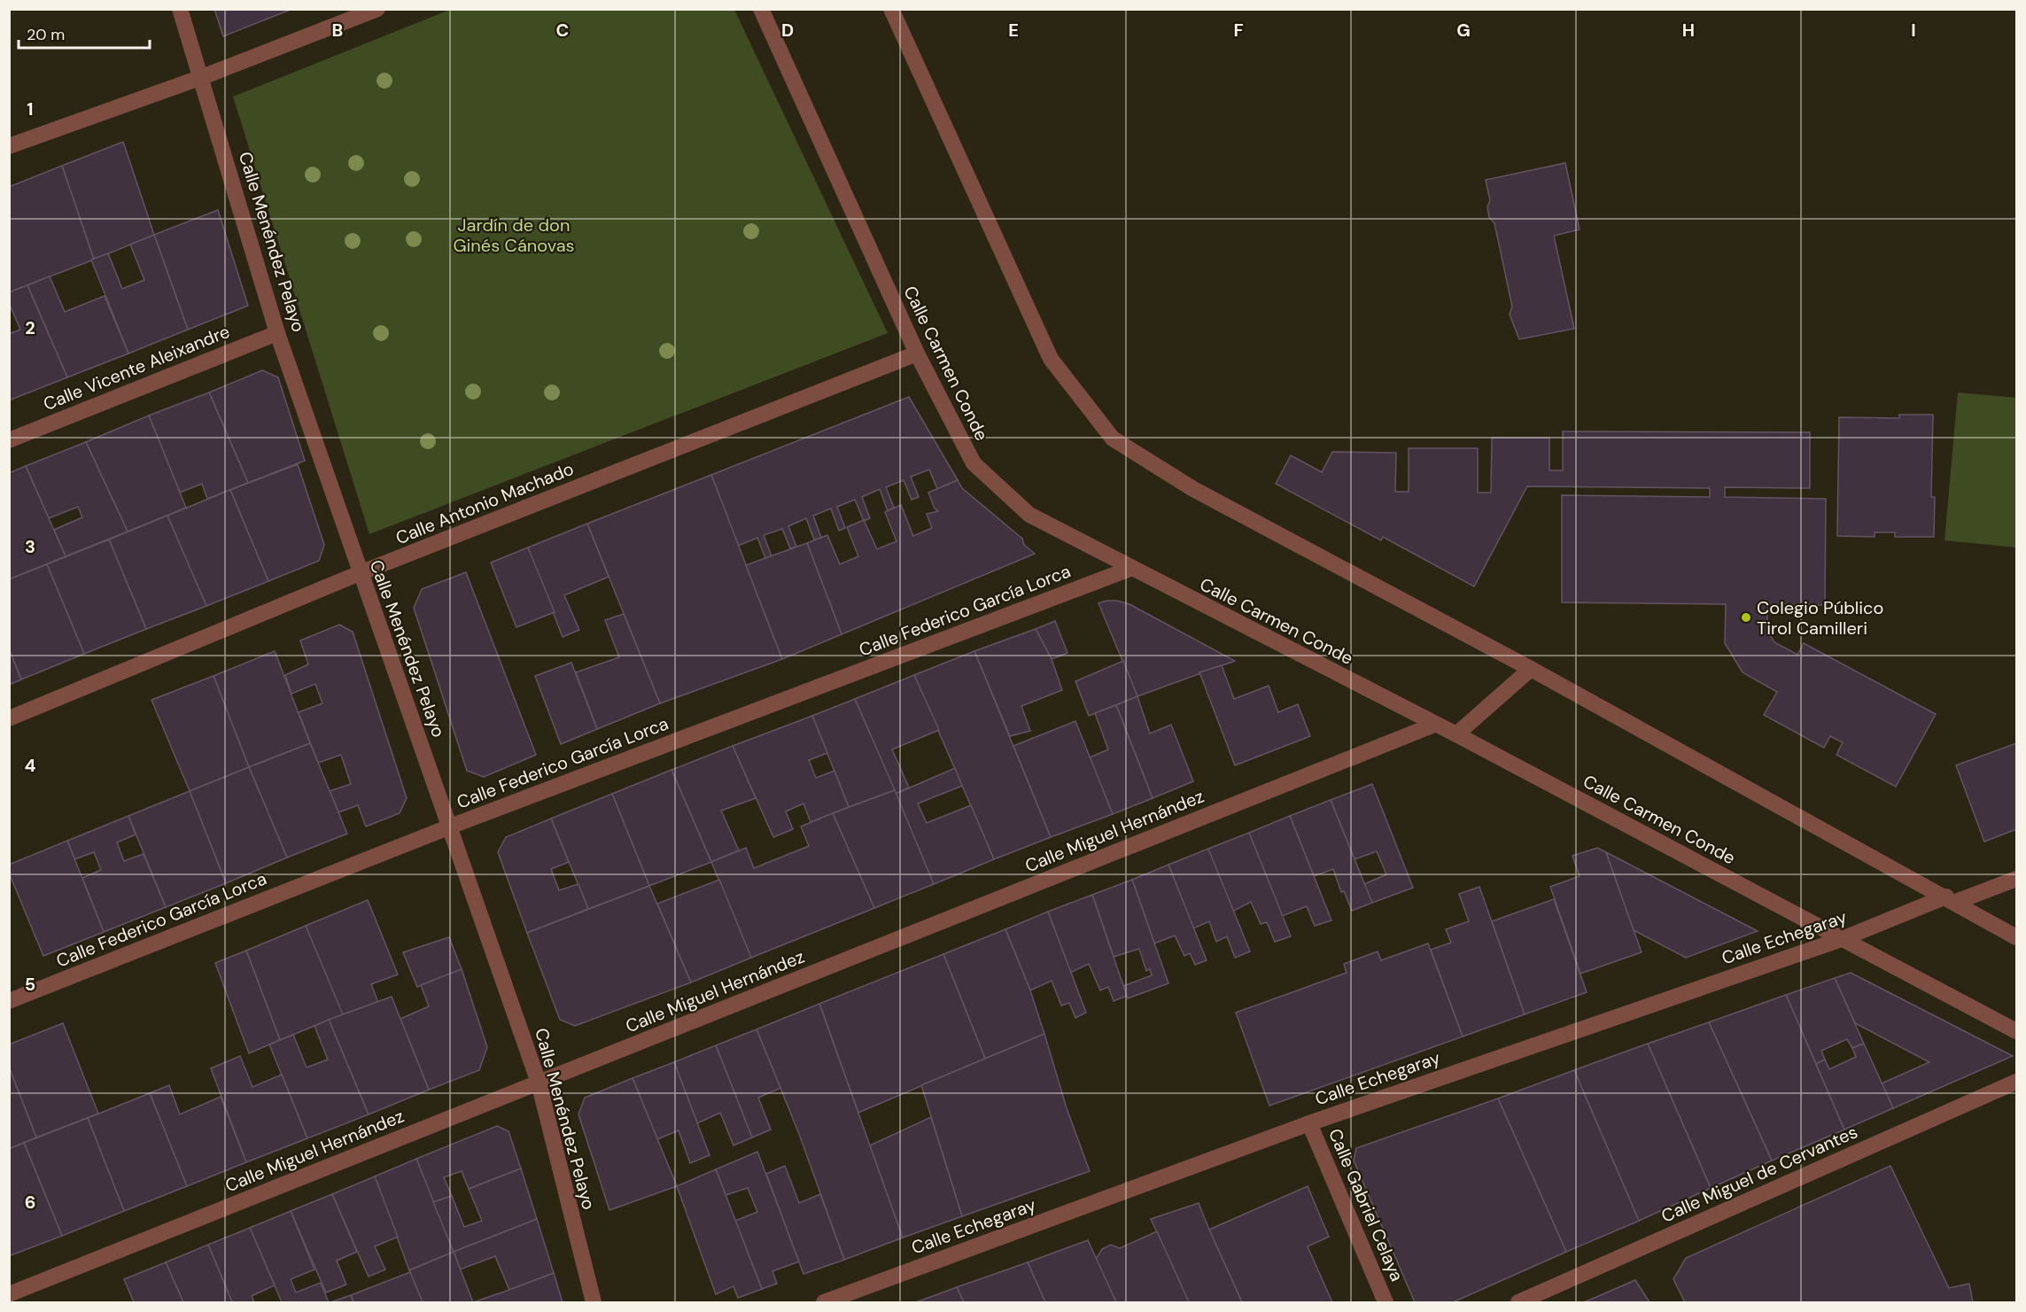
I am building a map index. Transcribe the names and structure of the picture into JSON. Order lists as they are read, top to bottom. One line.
{"streets":{"street":["Calle Menéndez Pelayo","Calle Carmen Conde","Calle Vicente Aleixandre","Calle Antonio Machado","Calle Federico García Lorca","Calle Miguel Hernández","Calle Echegaray","Calle Miguel de Cervantes","Calle Gabriel Celaya"]},"crossings":[["Calle Menéndez Pelayo","Calle Vicente Aleixandre"],["Calle Menéndez Pelayo","Calle Antonio Machado"],["Calle Menéndez Pelayo","Calle Federico García Lorca"],["Calle Menéndez Pelayo","Calle Miguel Hernández"],["Calle Carmen Conde","Calle Antonio Machado"],["Calle Carmen Conde","Calle Federico García Lorca"],["Calle Carmen Conde","Calle Miguel Hernández"],["Calle Carmen Conde","Calle Echegaray"],["Calle Echegaray","Calle Gabriel Celaya"]],"parks":["Jardín de don Ginés Cánovas"],"places":["Colegio Público Tirol Camilleri"],"scale_bar":"20 m","grid":{"columns":["B","C","D","E","F","G","H","I"],"rows":["1","2","3","4","5","6"]}}
